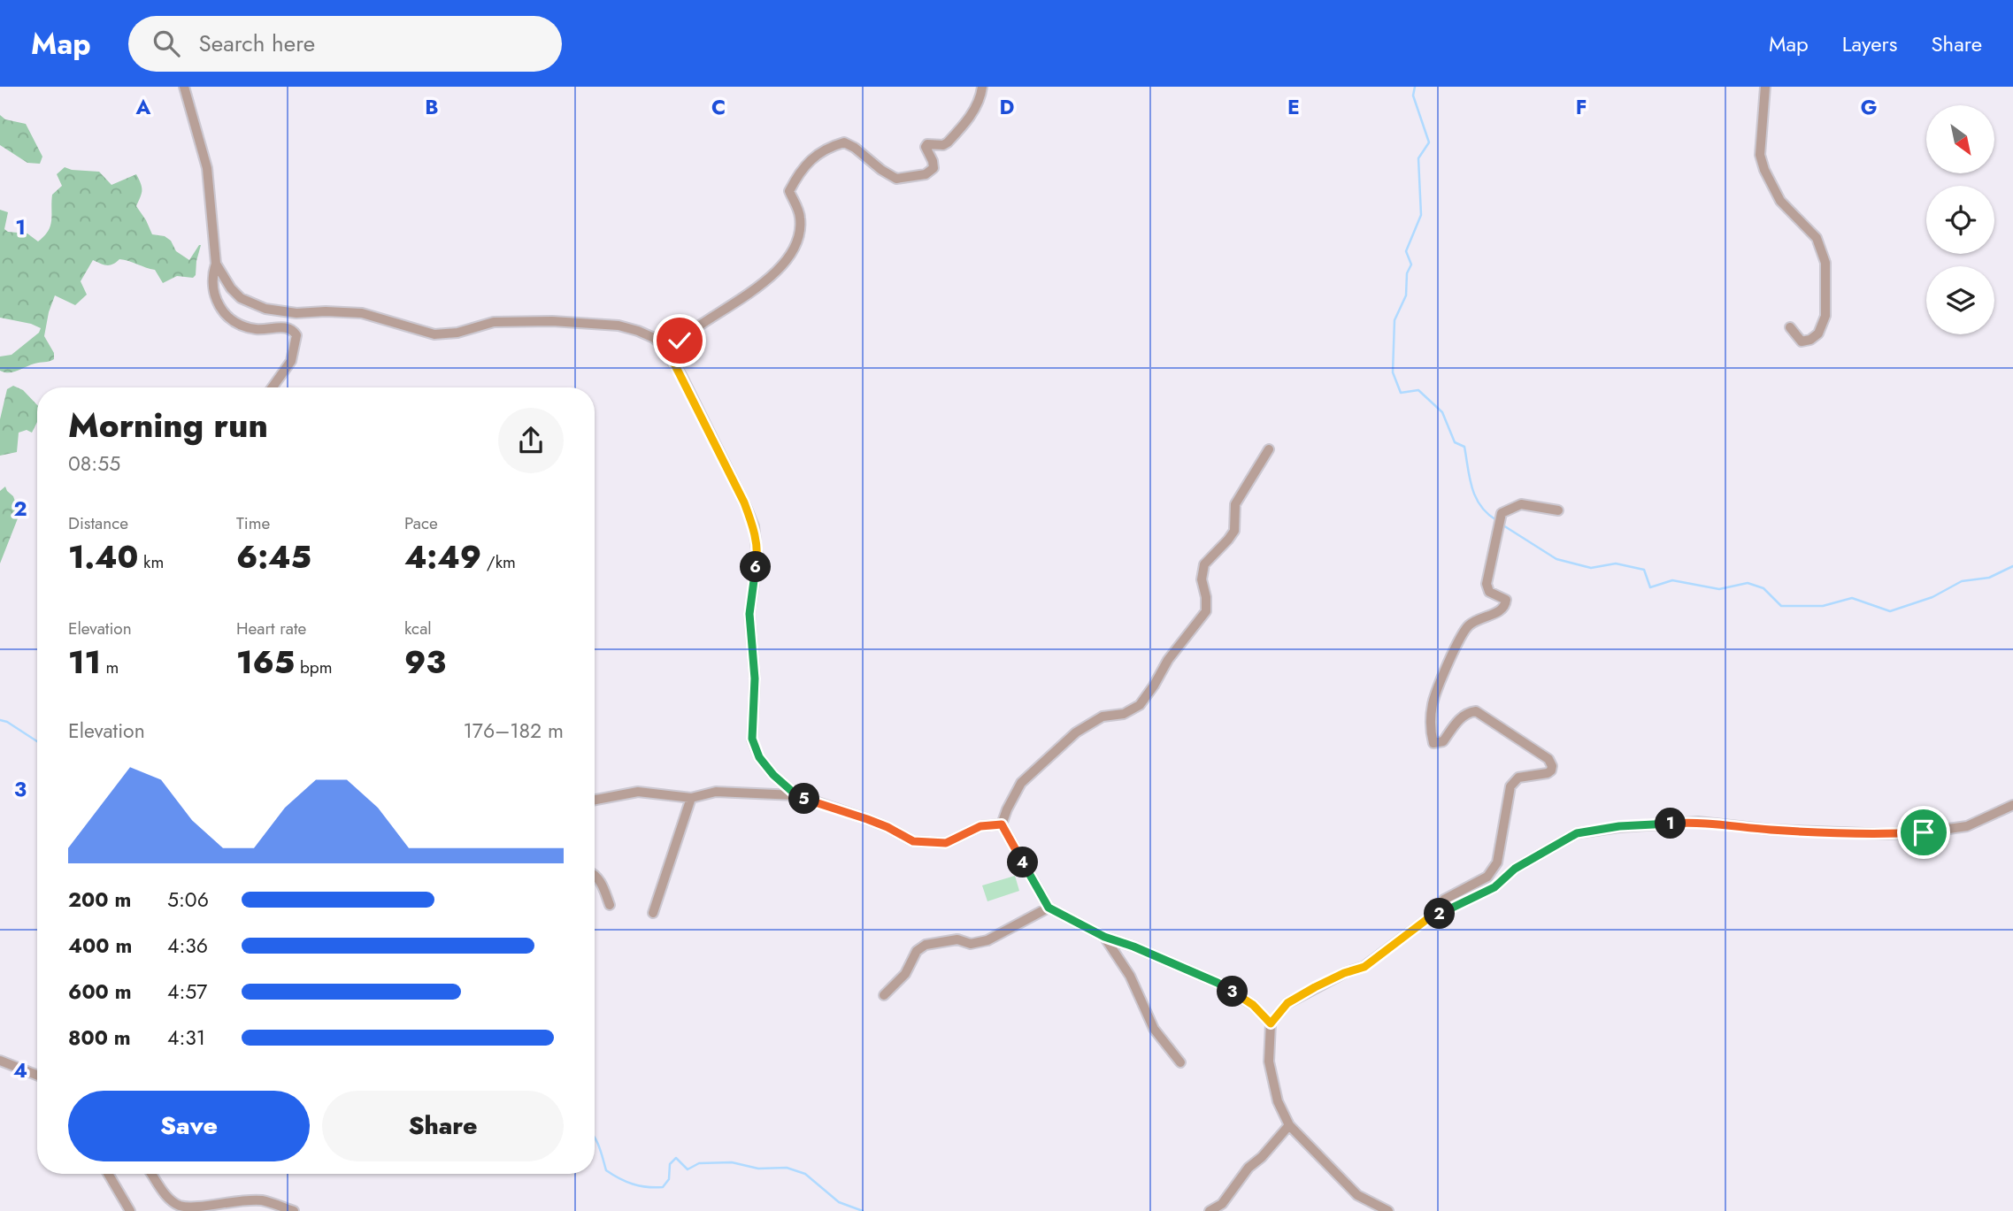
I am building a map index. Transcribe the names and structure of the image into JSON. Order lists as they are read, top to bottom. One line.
{"north":"bottom right","page":{"header":"Map","search":"Search here","nav":["Map","Layers","Share"],"heading":["Morning run","08:55"],"stats":[["Distance","1.40 km"],["Time","6:45"],["Pace","4:49 /km"],["Elevation","11 m"],["Heart rate","165 bpm"],["kcal","93"]],"pins":["6","5","1","4","2","3"],"chart":["Elevation","176–182 m"],"list":[{"name":"200 m","note":"5:06"},{"name":"400 m","note":"4:36"},{"name":"600 m","note":"4:57"},{"name":"800 m","note":"4:31"}],"buttons":["Save","Share"]},"grid":{"columns":["A","B","C","D","E","F","G"],"rows":["1","2","3","4"]}}
